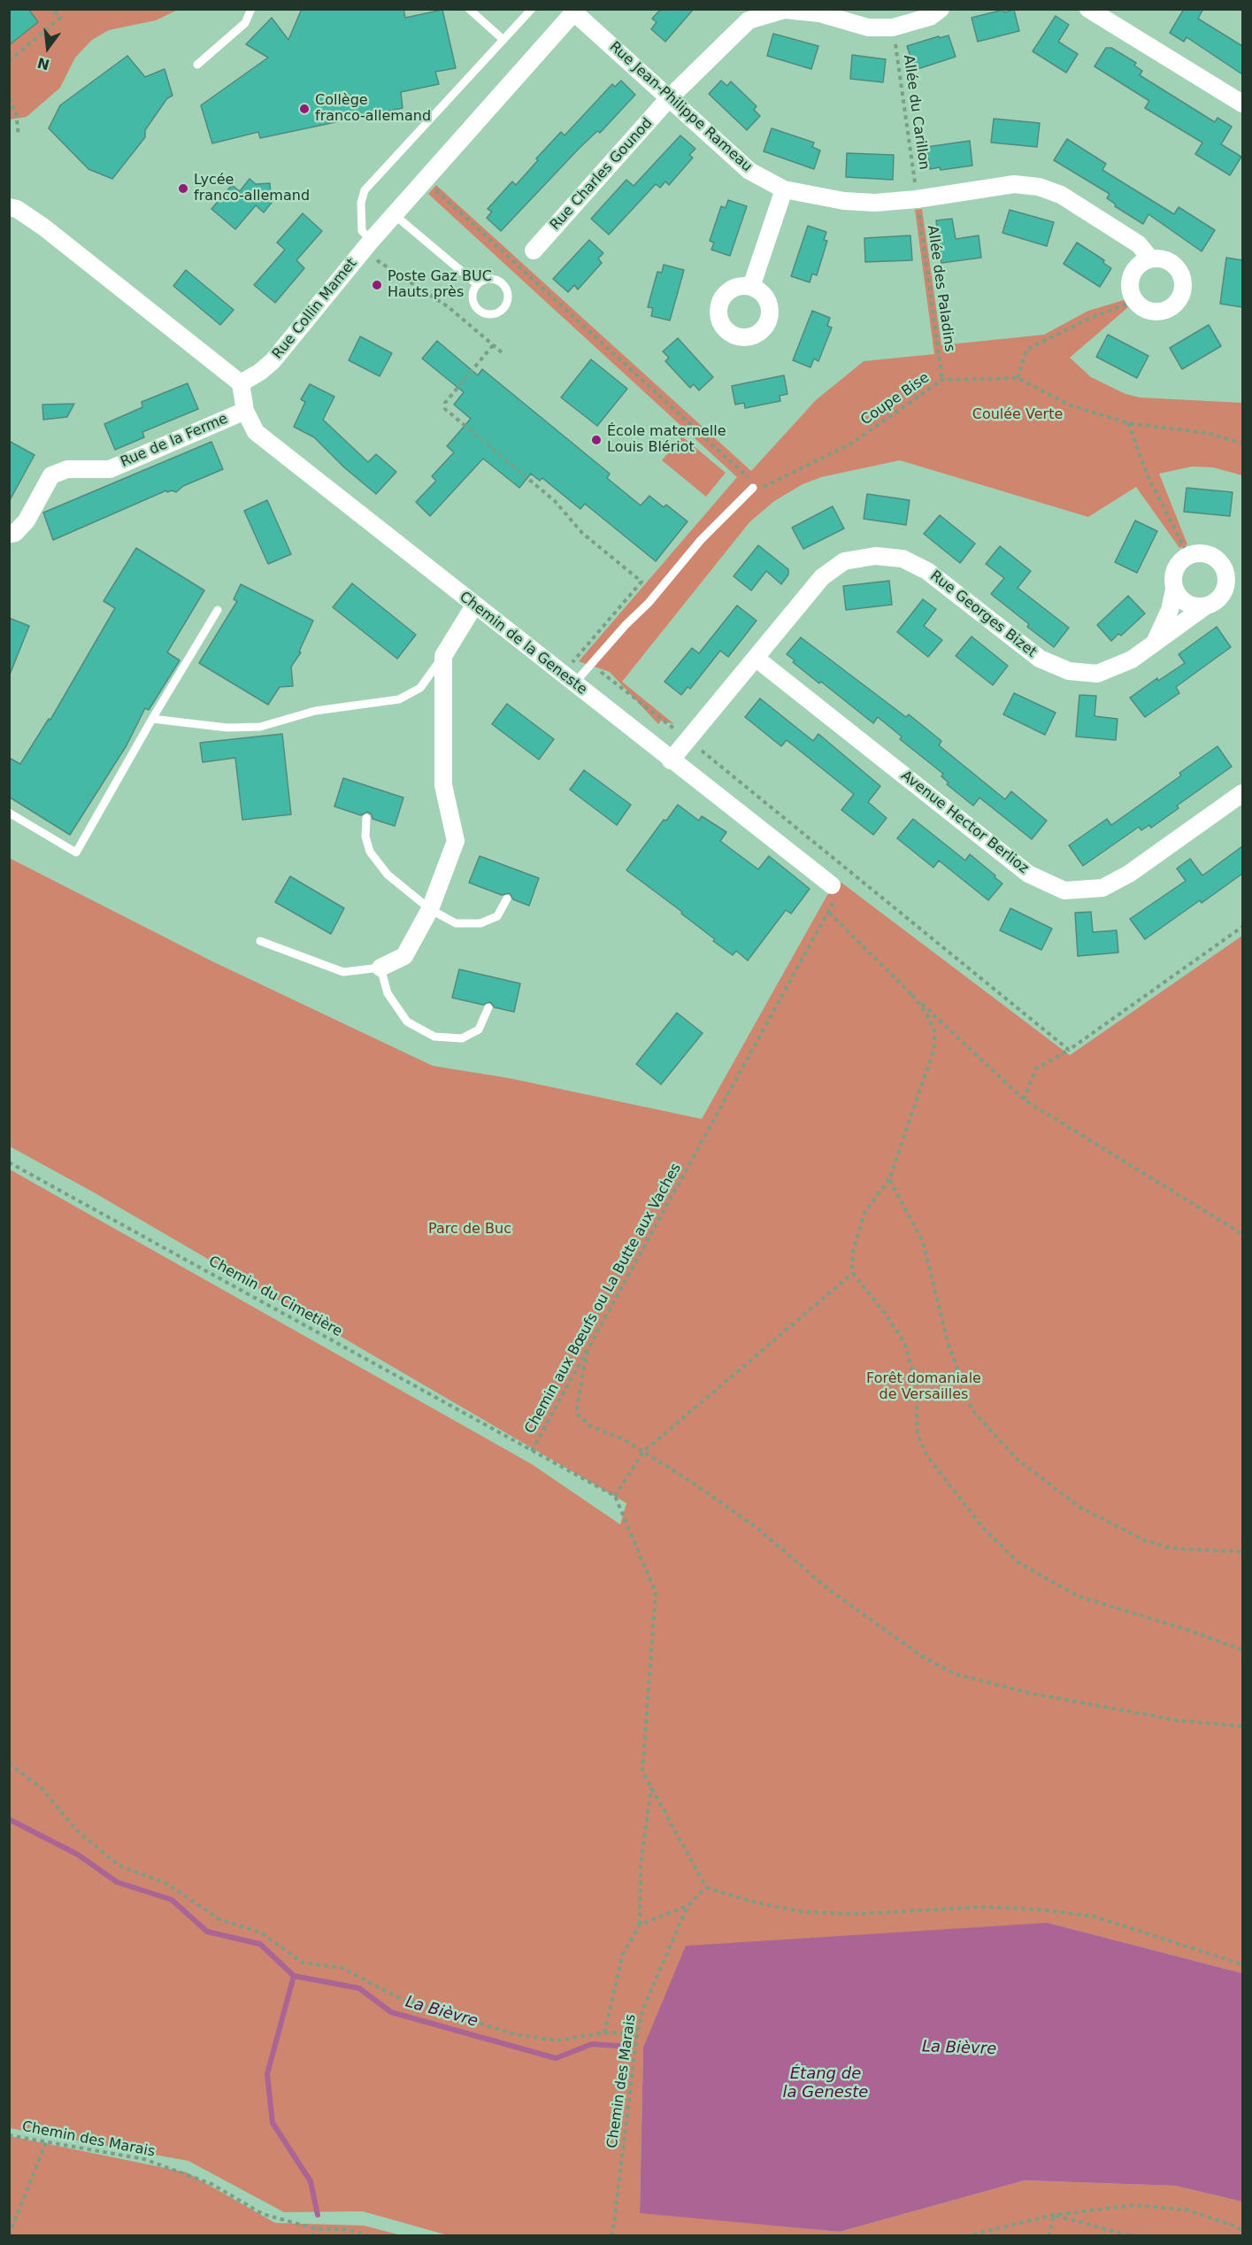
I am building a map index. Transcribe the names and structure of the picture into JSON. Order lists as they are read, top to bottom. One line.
{"streets":{"street":["Rue Jean-Philippe Rameau","Rue Charles Gounod","Rue Collin Mamet","Rue de la Ferme","Rue Georges Bizet","Chemin de la Geneste","Avenue Hector Berlioz"],"path":["Allée du Carillon","Allée des Paladins","Coupe Bise","Chemin du Cimetière","Chemin aux Bœufs ou La Butte aux Vaches","Chemin des Marais"]},"crossings":[["Rue Jean-Philippe Rameau","Allée du Carillon"],["Rue Jean-Philippe Rameau","Rue Charles Gounod"],["Rue Jean-Philippe Rameau","Allée des Paladins"],["Rue Jean-Philippe Rameau","Rue Collin Mamet"],["Allée du Carillon","Rue Charles Gounod"],["Allée du Carillon","Allée des Paladins"],["Allée des Paladins","Coupe Bise"],["Rue Collin Mamet","Chemin de la Geneste"],["Rue de la Ferme","Chemin de la Geneste"],["Rue Georges Bizet","Chemin de la Geneste"],["Rue Georges Bizet","Avenue Hector Berlioz"],["Chemin de la Geneste","Chemin aux Bœufs ou La Butte aux Vaches"],["Chemin du Cimetière","Chemin aux Bœufs ou La Butte aux Vaches"]],"water":["La Bièvre","Étang de la Geneste"],"parks":["Coulée Verte","Parc de Buc","Forêt domaniale de Versailles"],"places":["Collège franco-allemand","Lycée franco-allemand","Poste Gaz BUC Hauts près","École maternelle Louis Blériot"],"north":"bottom"}
